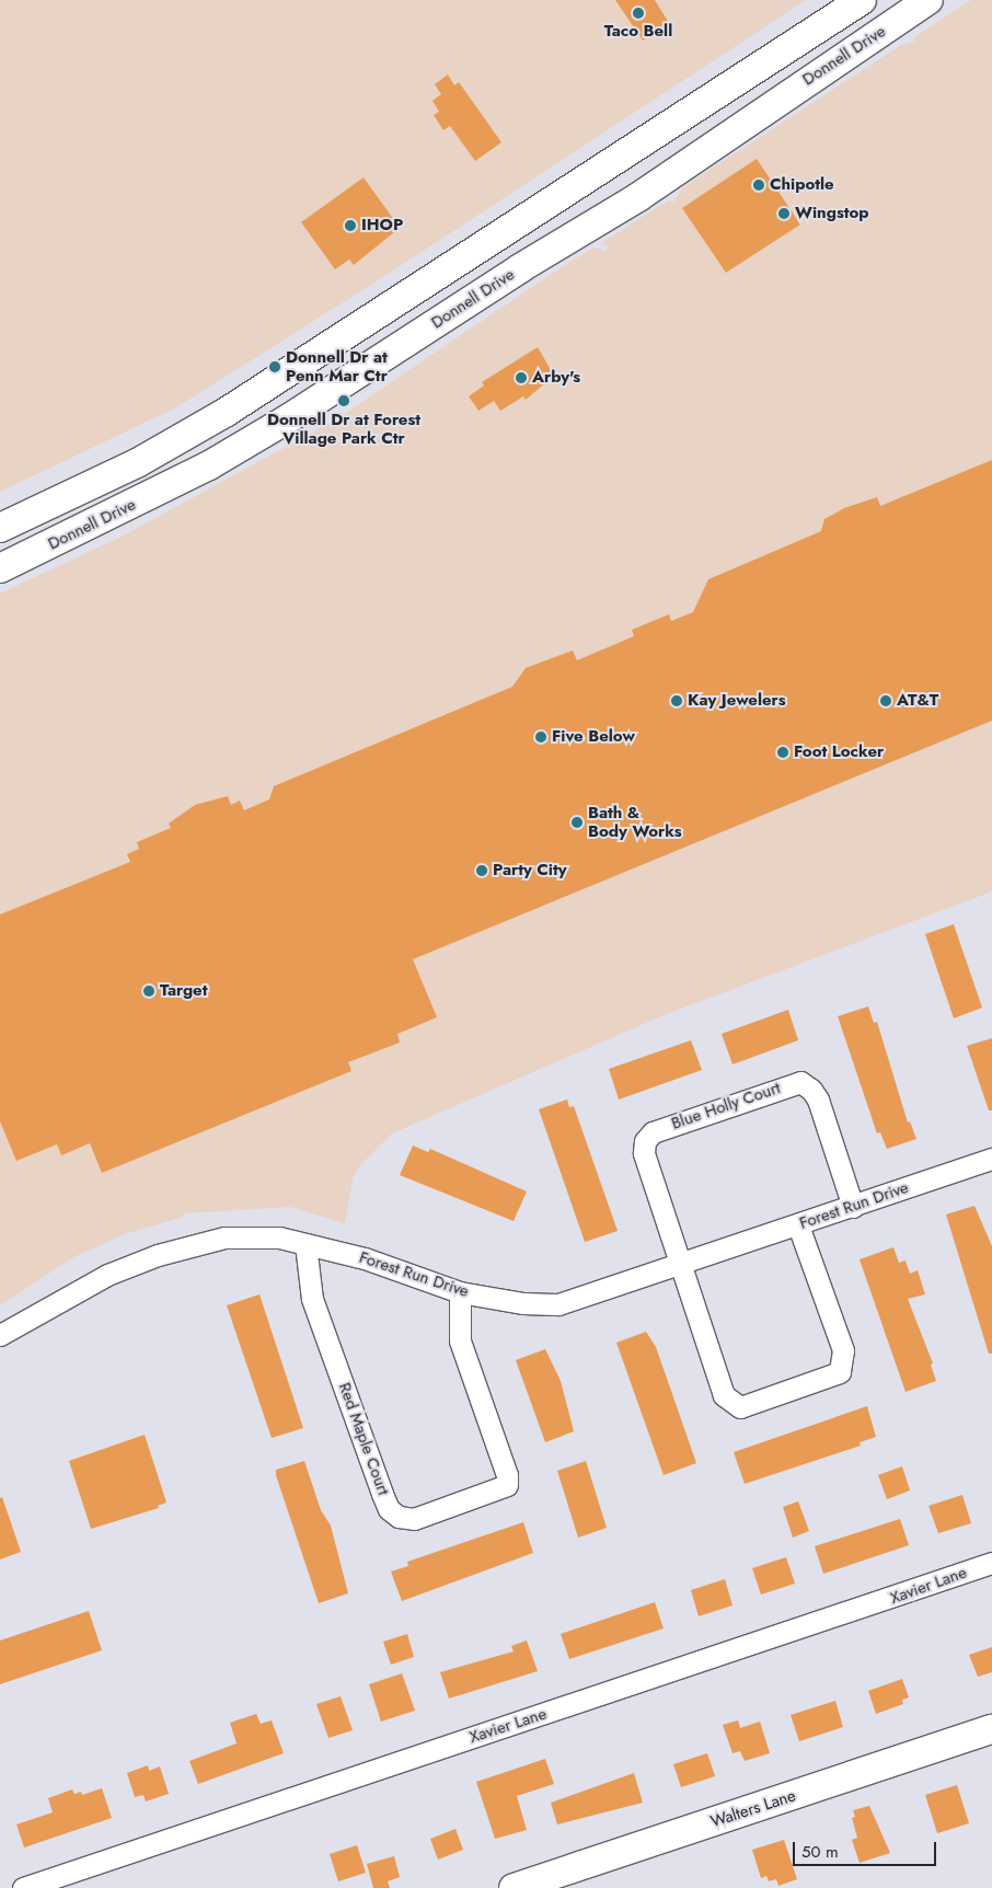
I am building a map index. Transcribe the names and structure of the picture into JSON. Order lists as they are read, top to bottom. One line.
{"streets":{"street":["Donnell Drive","Blue Holly Court","Forest Run Drive","Red Maple Court","Xavier Lane","Walters Lane"]},"crossings":[["Blue Holly Court","Forest Run Drive"],["Forest Run Drive","Red Maple Court"]],"places":["Taco Bell","Chipotle","Wingstop","IHOP","Donnell Dr at Penn Mar Ctr","Arby's","Donnell Dr at Forest Village Park Ctr","Kay Jewelers","AT&T","Five Below","Foot Locker","Bath & Body Works","Party City","Target"],"scale_bar":"50 m"}
